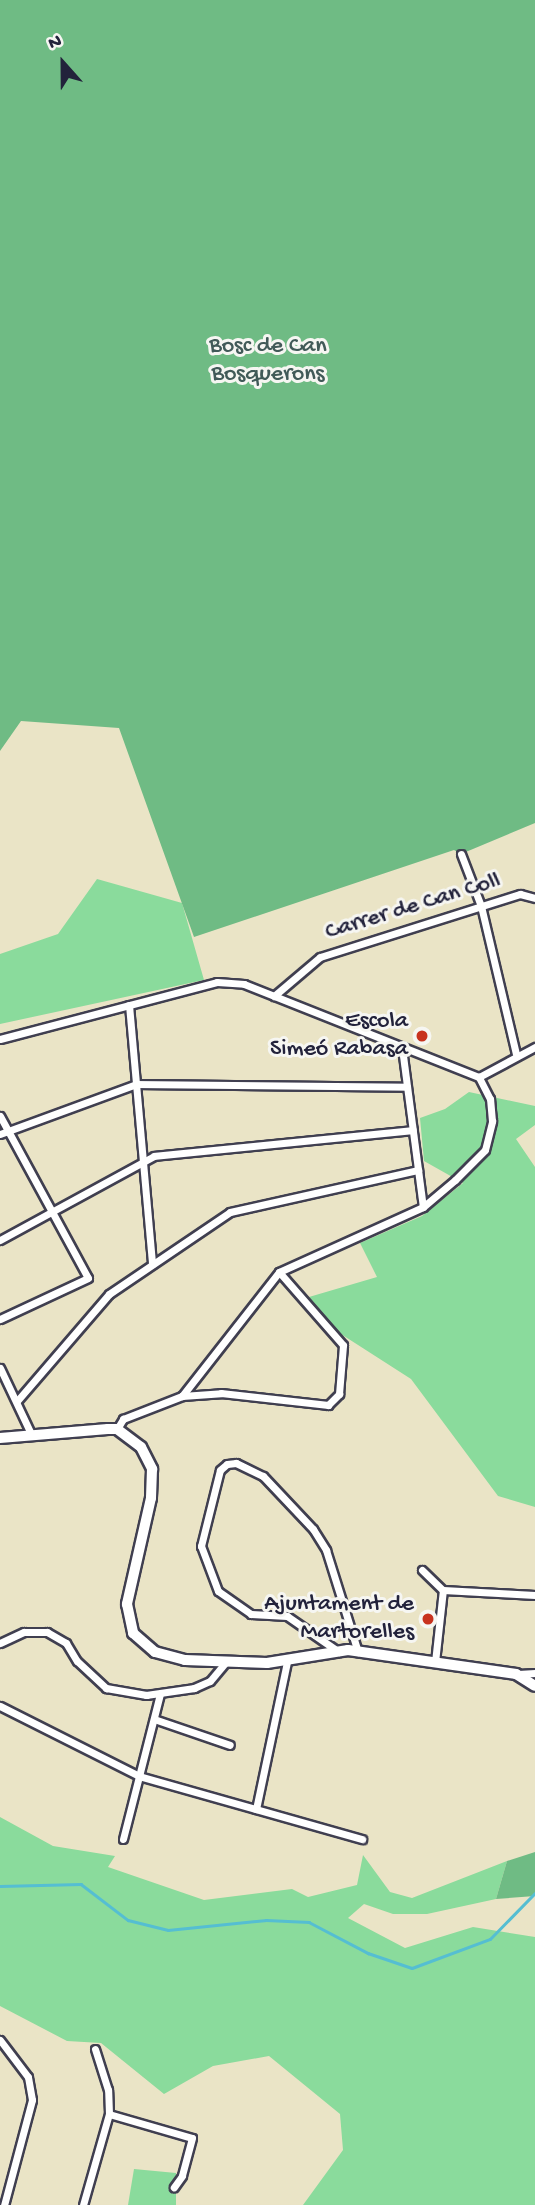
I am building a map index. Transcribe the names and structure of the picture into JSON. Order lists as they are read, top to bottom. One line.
{"streets":{"street":["Carrer de Can Coll"]},"parks":["Bosc de Can Bosquerons"],"places":["Escola Simeó Rabasa","Ajuntament de Martorelles"],"north":"top"}
